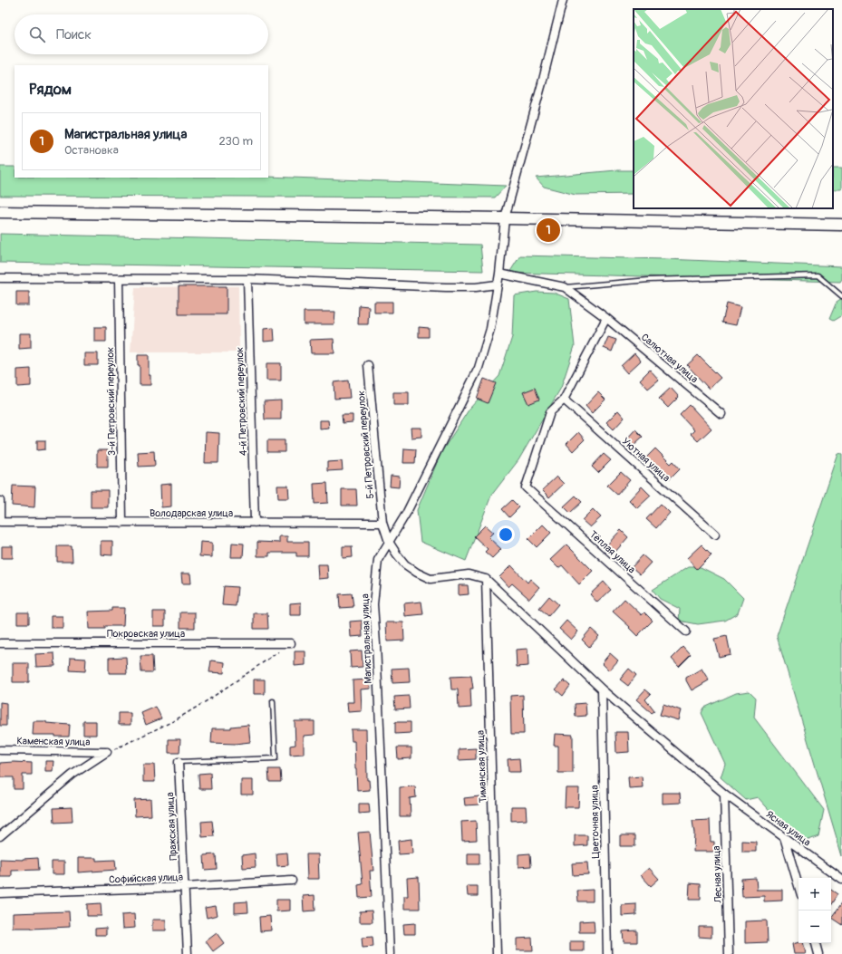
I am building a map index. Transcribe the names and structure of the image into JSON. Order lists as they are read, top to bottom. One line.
{"streets":{"street":["Салютная улица","3-й Петровский переулок","4-й Петровский переулок","5-й Петровский переулок","Уютная улица","Володарская улица","Тёплая улица","Покровская улица","Магистральная улица","Каменская улица","Тиманская улица","Цветочная улица","Пражская улица","Ясная улица","Лесная улица","Софийская улица"]},"crossings":[["3-й Петровский переулок","Володарская улица"],["4-й Петровский переулок","Володарская улица"],["5-й Петровский переулок","Володарская улица"],["5-й Петровский переулок","Магистральная улица"],["5-й Петровский переулок","Тиманская улица"],["5-й Петровский переулок","Ясная улица"],["Уютная улица","Тёплая улица"],["Тиманская улица","Ясная улица"],["Цветочная улица","Ясная улица"],["Пражская улица","Софийская улица"],["Ясная улица","Лесная улица"]],"page":{"search":"Поиск","heading":"Рядом","list":[{"mark":"1","name":"Магистральная улица","note":"Остановка","value":"230 m"}],"pins":"1","map_buttons":["+","−"]}}
